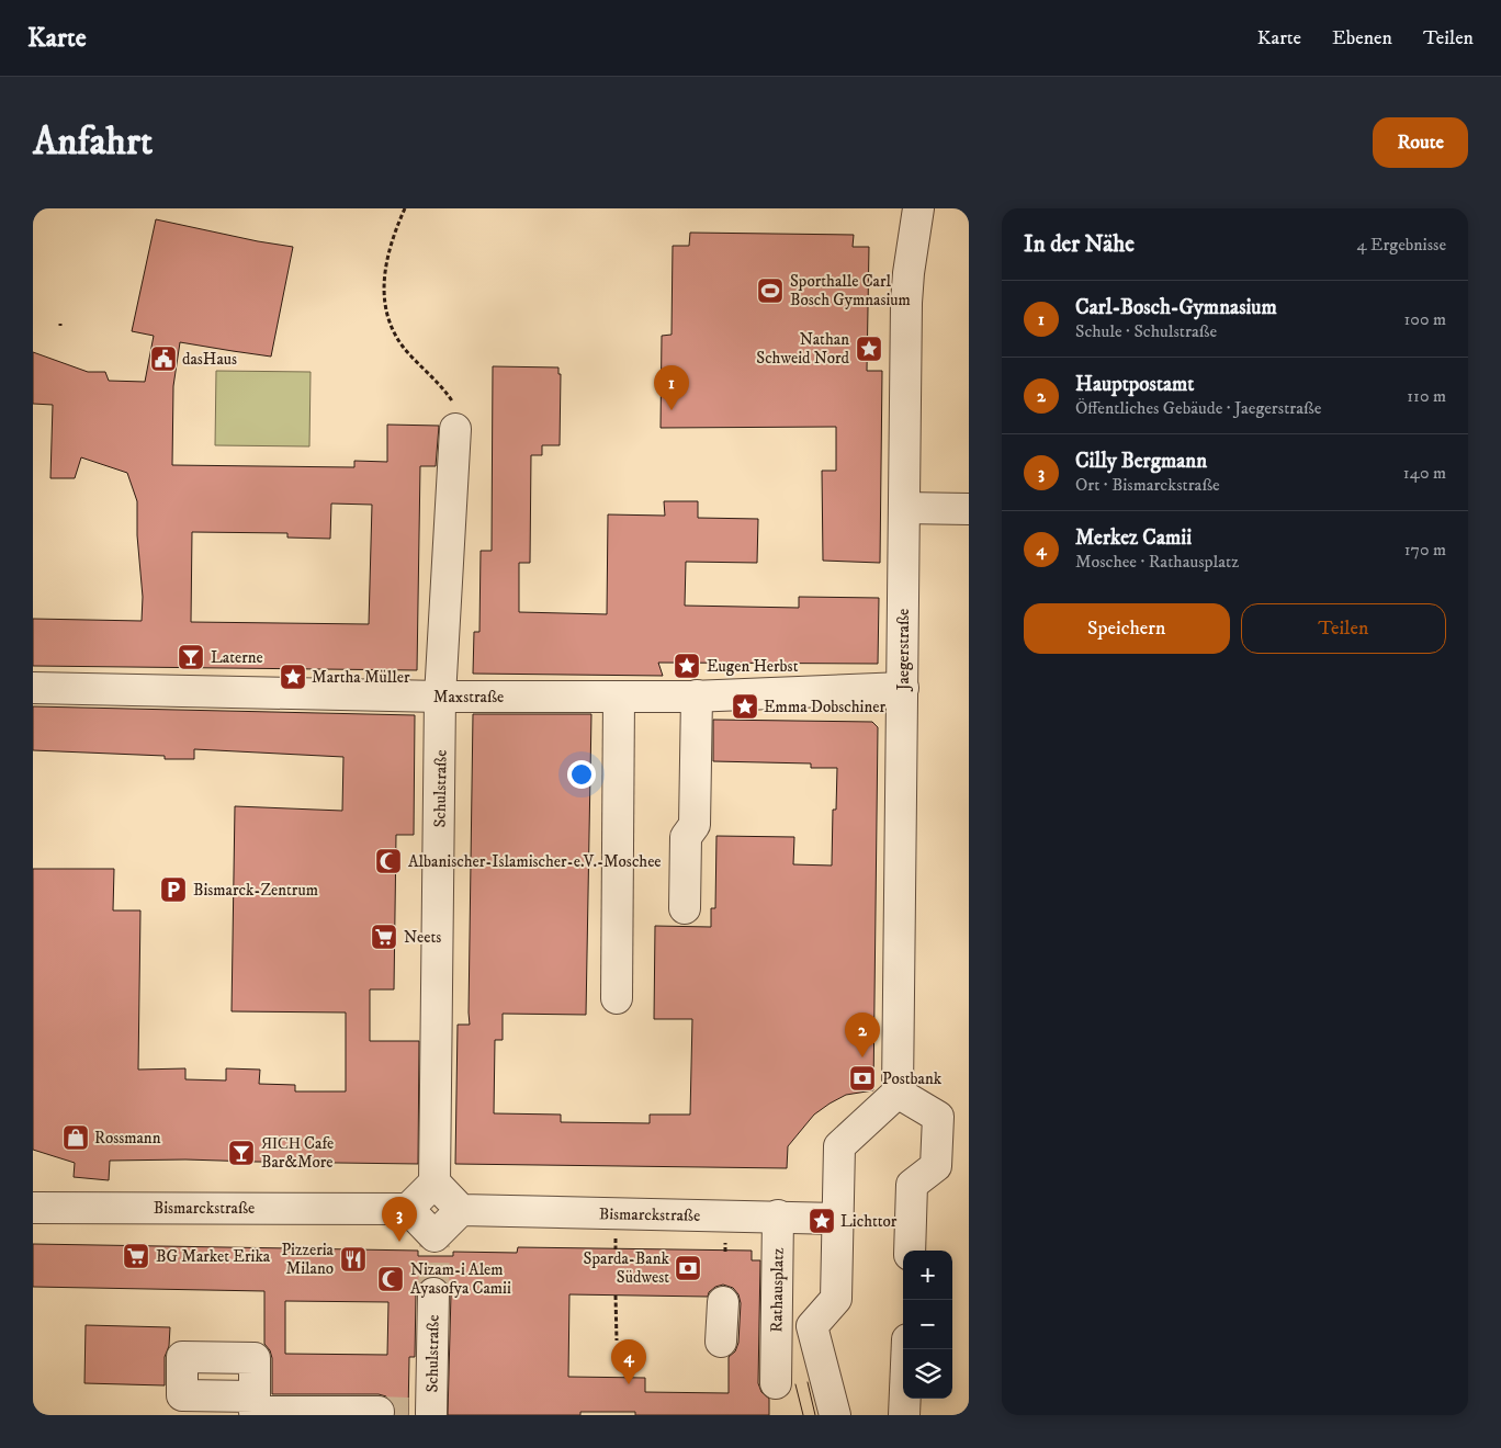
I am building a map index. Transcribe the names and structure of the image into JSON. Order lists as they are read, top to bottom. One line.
{"streets":{"street":["Jaegerstraße","Maxstraße","Schulstraße","Bismarckstraße","Rathausplatz"]},"crossings":[["Jaegerstraße","Maxstraße"],["Maxstraße","Schulstraße"],["Bismarckstraße","Rathausplatz"]],"places":{"sports":["Sporthalle Carl Bosch Gymnasium"],"place":["Nathan Schweid Nord","Eugen Herbst","Martha Müller","Emma Dobschiner","Lichttor"],"public building":["dasHaus"],"bar":["Laterne","ЯІСН Cafe Bar&More"],"mosque":["Albanischer-Islamischer-e.V.-Moschee","Nizam-i Alem Ayasofya Camii"],"parking":["Bismarck-Zentrum"],"supermarket":["Neets","BG Market Erika"],"bank":["Postbank","Sparda-Bank Südwest"],"shop":["Rossmann"],"restaurant":["Pizzeria Milano"]},"page":{"header":"Karte","nav":["Karte","Ebenen","Teilen"],"buttons":["Route",["Speichern","Teilen"]],"title":"Anfahrt","heading":["In der Nähe","4 Ergebnisse"],"list":[{"mark":"1","name":"Carl-Bosch-Gymnasium","note":"Schule · Schulstraße","value":"100 m"},{"mark":"2","name":"Hauptpostamt","note":"Öffentliches Gebäude · Jaegerstraße","value":"110 m"},{"mark":"3","name":"Cilly Bergmann","note":"Ort · Bismarckstraße","value":"140 m"},{"mark":"4","name":"Merkez Camii","note":"Moschee · Rathausplatz","value":"170 m"}],"pins":["1","2","3","4"],"map_buttons":["+","−"]}}
